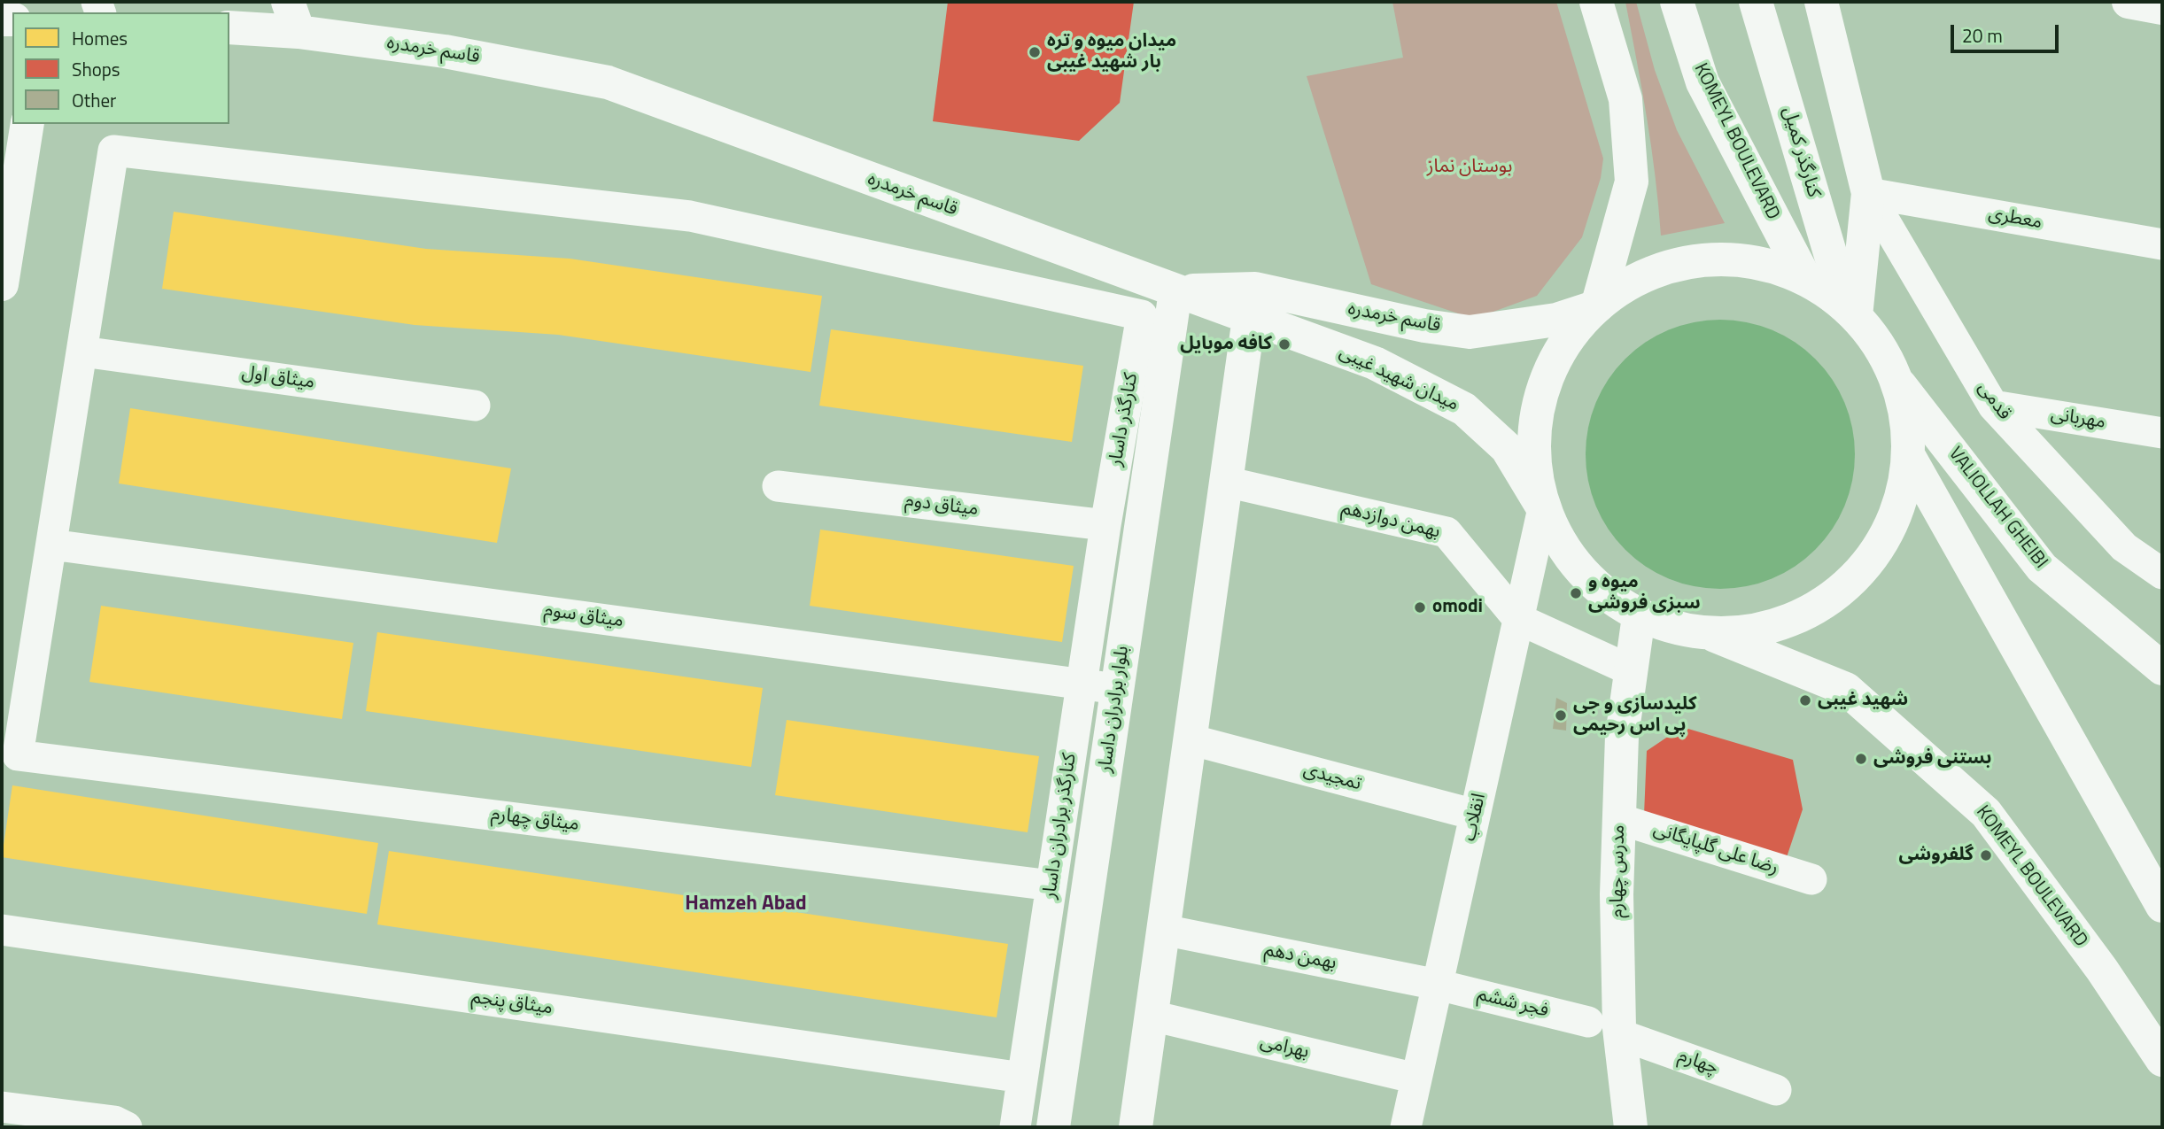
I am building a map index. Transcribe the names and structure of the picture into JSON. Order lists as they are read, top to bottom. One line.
{"streets":{"street":["قاسم خرمدره","KOMEYL BOULEVARD","کنارگذر کمیل","معطری","میثاق اول","میدان شهید غیبی","قدمی","مهربانی","کنارگذر داسار","میثاق دوم","VALIOLLAH GHEIBI","بهمن دوازدهم","میثاق سوم","بلوار برادران داسار","تمجیدی","انقلاب","میثاق چهارم","کنارگذر برادران داسار","رضا علی گلپایگانی","مدرس چهارم","بهمن دهم","میثاق پنجم","فجر ششم","بهرامی","چهارم"]},"crossings":[["قاسم خرمدره","میدان شهید غیبی"],["قاسم خرمدره","بلوار برادران داسار"],["معطری","قدمی"],["میدان شهید غیبی","بلوار برادران داسار"],["میدان شهید غیبی","انقلاب"],["قدمی","مهربانی"],["کنارگذر داسار","میثاق دوم"],["کنارگذر داسار","کنارگذر برادران داسار"],["میثاق دوم","کنارگذر برادران داسار"],["بهمن دوازدهم","انقلاب"],["میثاق سوم","بلوار برادران داسار"],["میثاق سوم","میثاق چهارم"],["میثاق سوم","کنارگذر برادران داسار"],["تمجیدی","انقلاب"],["انقلاب","بهمن دهم"],["انقلاب","فجر ششم"],["انقلاب","بهرامی"],["میثاق چهارم","کنارگذر برادران داسار"],["کنارگذر برادران داسار","میثاق پنجم"],["رضا علی گلپایگانی","مدرس چهارم"],["مدرس چهارم","چهارم"],["بهمن دهم","فجر ششم"]],"districts":["Hamzeh Abad"],"parks":["بوستان نماز"],"places":["میدان میوه و تره بار شهید غیبی","کافه موبایل","میوه و سبزی فروشی","omodi","شهید غیبی","کلیدسازی و جی پی اس رحیمی","بستنی فروشی","گلفروشی"],"legend":["Homes","Shops","Other"],"scale_bar":"20 m"}
